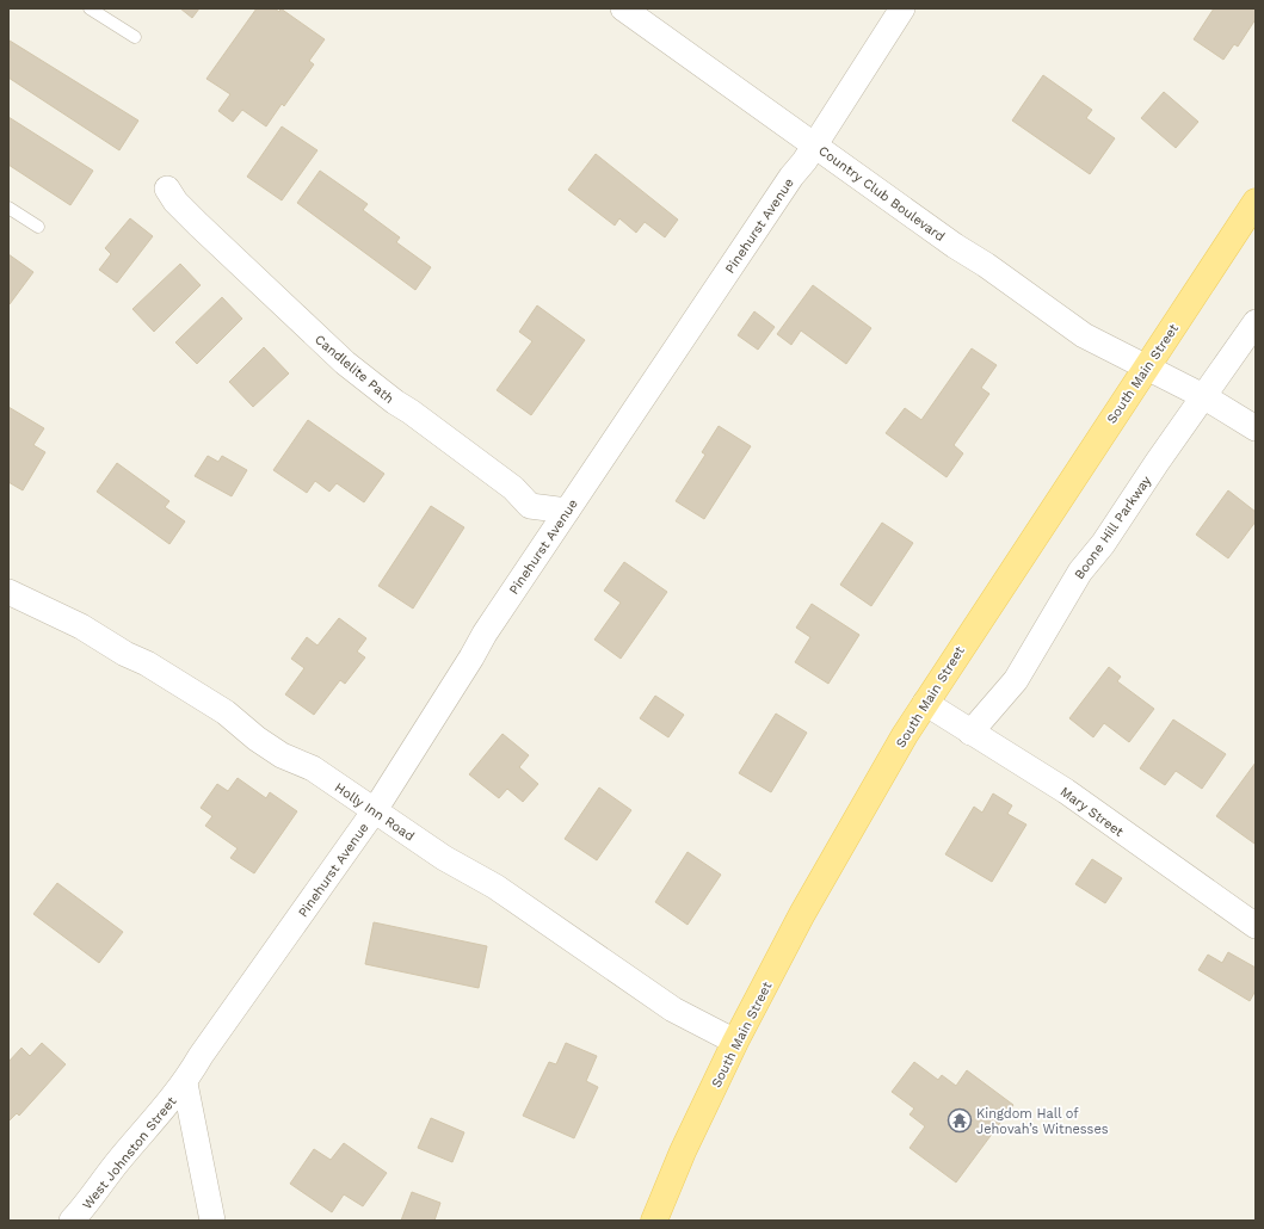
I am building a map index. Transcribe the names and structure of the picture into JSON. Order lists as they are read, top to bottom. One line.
{"streets":{"main road":["South Main Street"],"street":["Country Club Boulevard","Pinehurst Avenue","Candlelite Path","Boone Hill Parkway","Holly Inn Road","Mary Street","West Johnston Street"]},"crossings":[["Country Club Boulevard","Pinehurst Avenue"],["Country Club Boulevard","South Main Street"],["Country Club Boulevard","Boone Hill Parkway"],["Pinehurst Avenue","Candlelite Path"],["Pinehurst Avenue","Holly Inn Road"],["Pinehurst Avenue","West Johnston Street"],["South Main Street","Holly Inn Road"],["South Main Street","Mary Street"],["Boone Hill Parkway","Mary Street"]],"places":{"temple":["Kingdom Hall of Jehovah’s Witnesses"]}}
